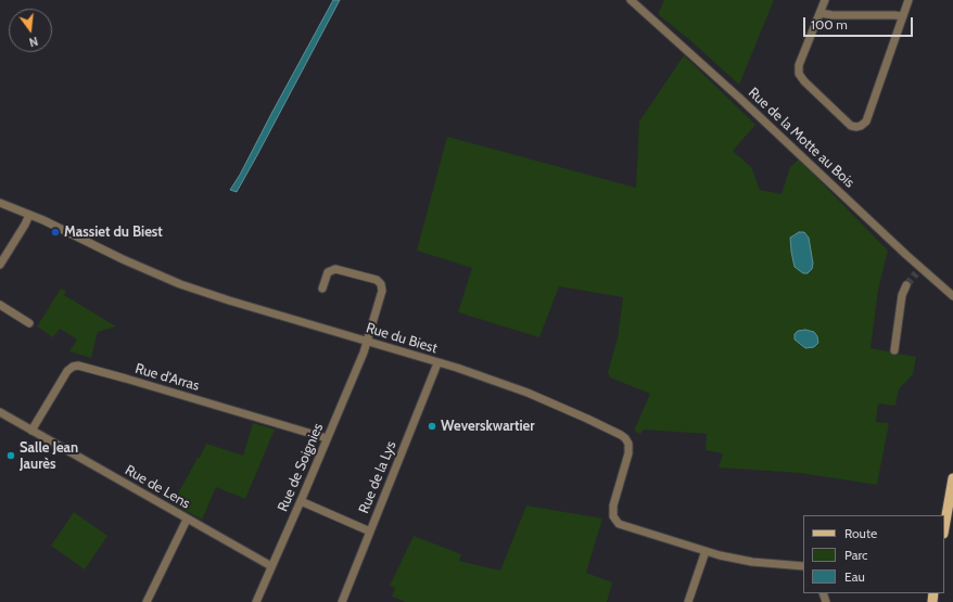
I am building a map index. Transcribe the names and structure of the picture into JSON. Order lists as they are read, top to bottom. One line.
{"streets":{"street":["Rue de la Motte au Bois","Rue du Biest","Rue d'Arras","Rue de Soignies","Rue de la Lys","Rue de Lens"]},"crossings":[["Rue du Biest","Rue de Soignies"],["Rue du Biest","Rue de la Lys"],["Rue d'Arras","Rue de Soignies"],["Rue d'Arras","Rue de Lens"],["Rue de Soignies","Rue de Lens"]],"places":["Massiet du Biest","Weverskwartier","Salle Jean Jaurès"],"legend":["Route","Parc","Eau"],"scale_bar":"100 m","north":"bottom"}
